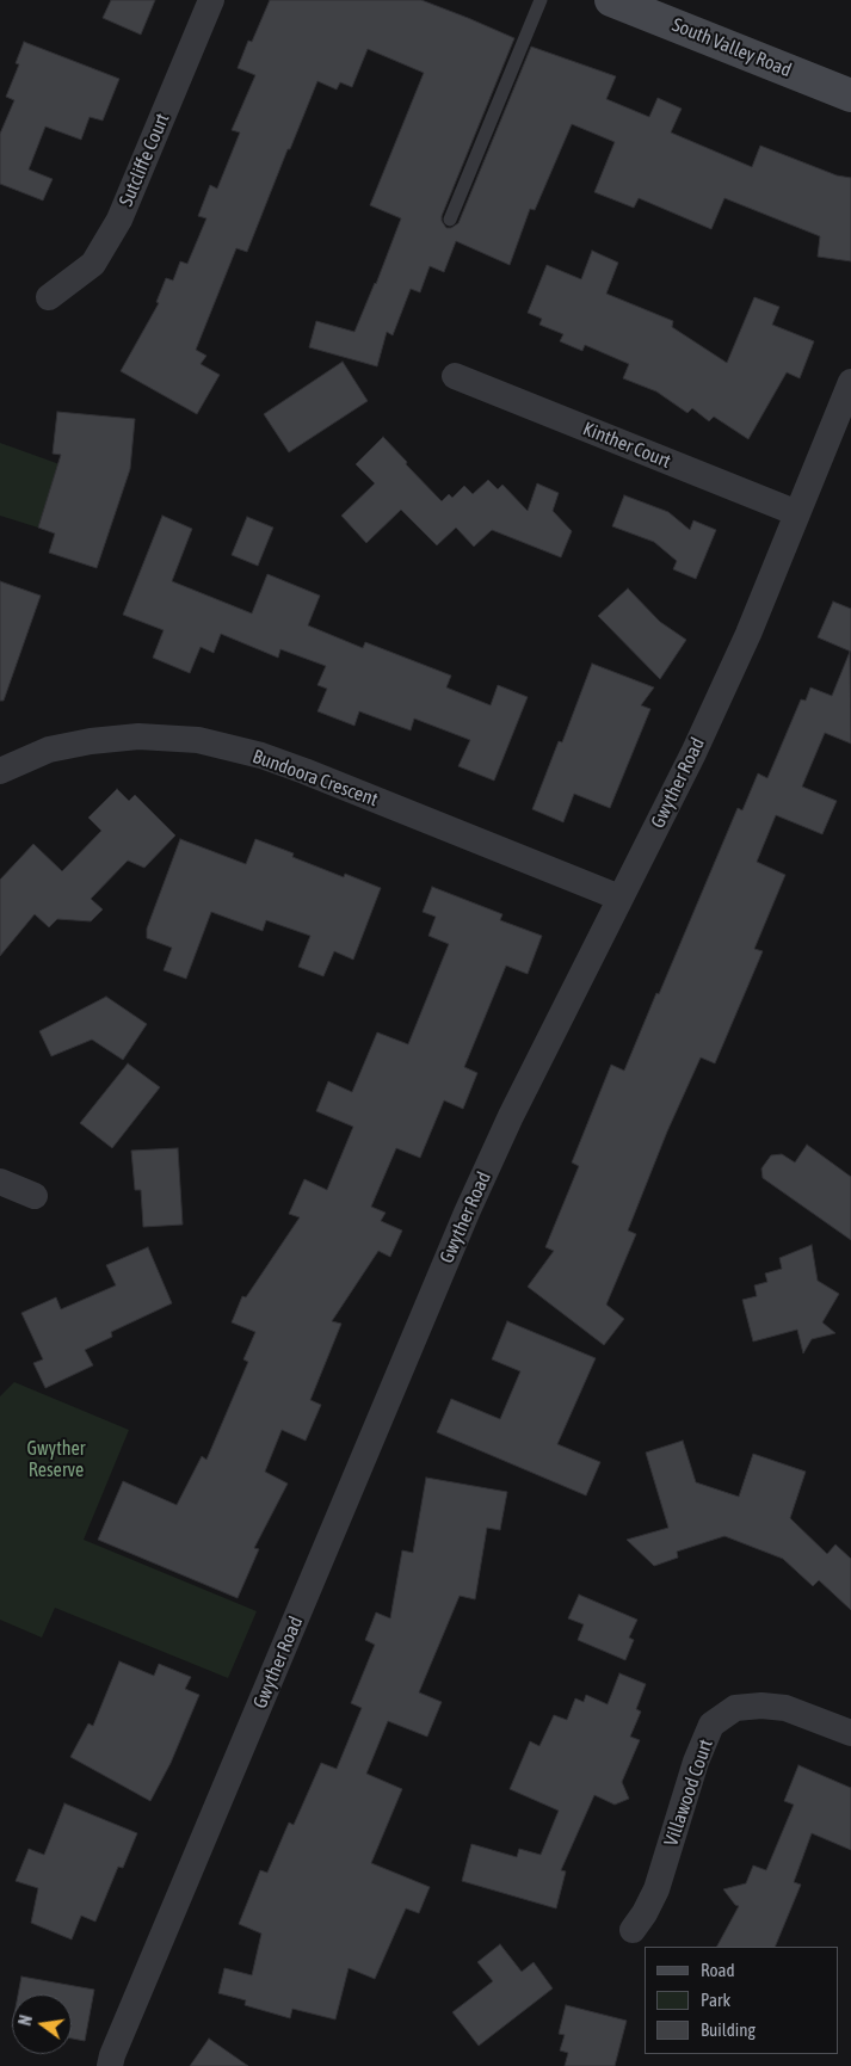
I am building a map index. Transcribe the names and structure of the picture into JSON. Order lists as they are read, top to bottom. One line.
{"streets":{"main road":["South Valley Road"],"street":["Sutcliffe Court","Kinther Court","Bundoora Crescent","Gwyther Road","Villawood Court"]},"crossings":[["Kinther Court","Gwyther Road"],["Bundoora Crescent","Gwyther Road"]],"parks":["Gwyther Reserve"],"legend":["Road","Park","Building"],"north":"left"}
